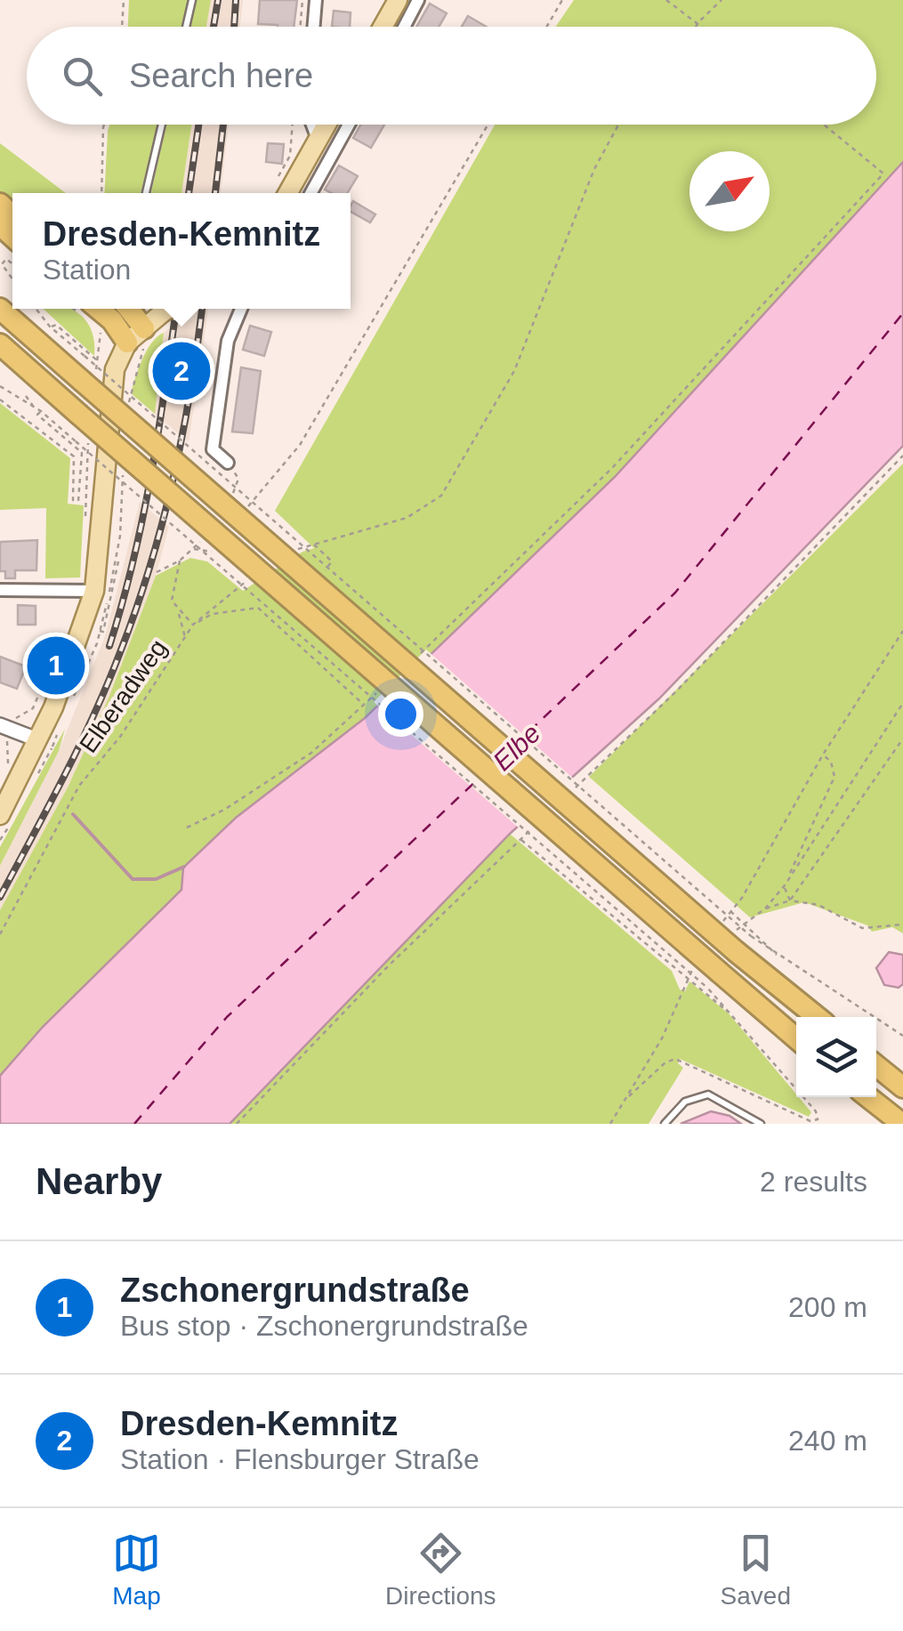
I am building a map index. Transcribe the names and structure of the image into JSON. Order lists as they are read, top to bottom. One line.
{"streets":{"path":["Elberadweg"]},"water":["Elbe"],"north":"top right","page":{"search":"Search here","popup":["Dresden-Kemnitz","Station"],"pins":["2","1"],"heading":["Nearby","2 results"],"list":[{"mark":"1","name":"Zschonergrundstraße","note":"Bus stop · Zschonergrundstraße","value":"200 m"},{"mark":"2","name":"Dresden-Kemnitz","note":"Station · Flensburger Straße","value":"240 m"}],"nav":["Map","Directions","Saved"]}}
